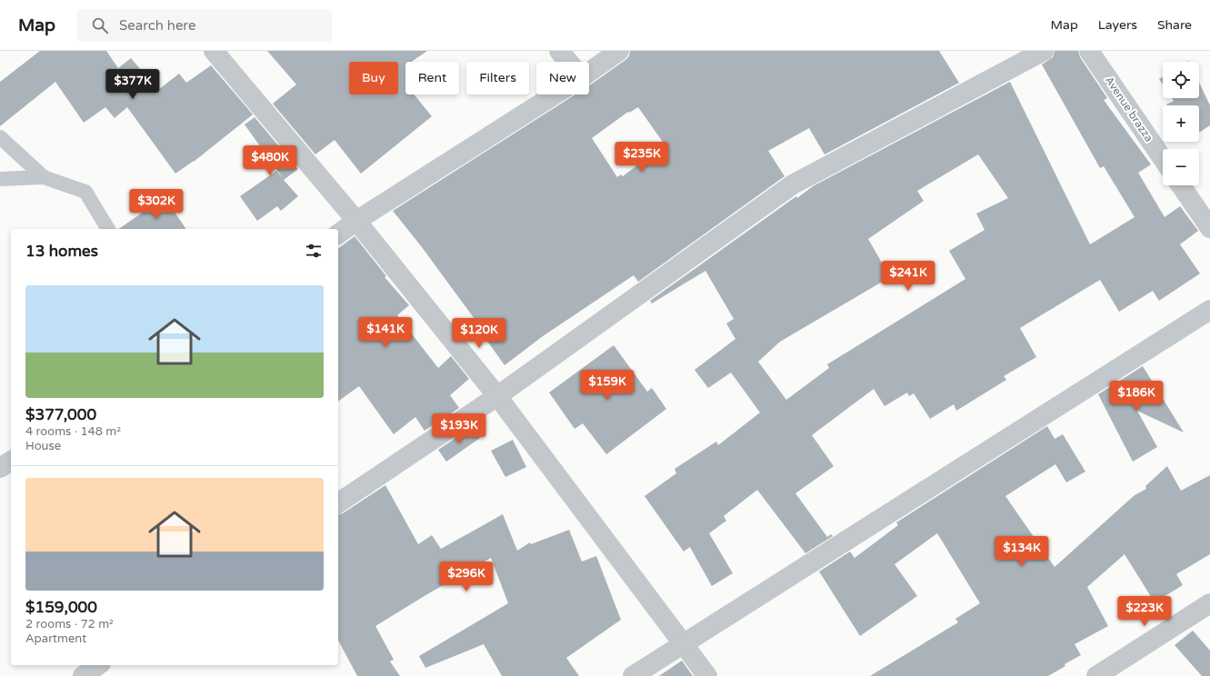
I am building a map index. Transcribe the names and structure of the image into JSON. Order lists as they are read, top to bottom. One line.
{"streets":{"street":["Avenue brazza"]},"page":{"header":"Map","search":"Search here","nav":["Map","Layers","Share"],"map_buttons":["+","−"],"chip":["Buy","Rent","Filters","New"],"price":["$377K","$235K","$480K","$302K","$241K","$141K","$120K","$159K","$186K","$193K","$134K","$296K","$223K"],"heading":"13 homes","list":[{"name":"$377,000","note":"4 rooms · 148 m² · House"},{"name":"$159,000","note":"2 rooms · 72 m² · Apartment"}]}}
